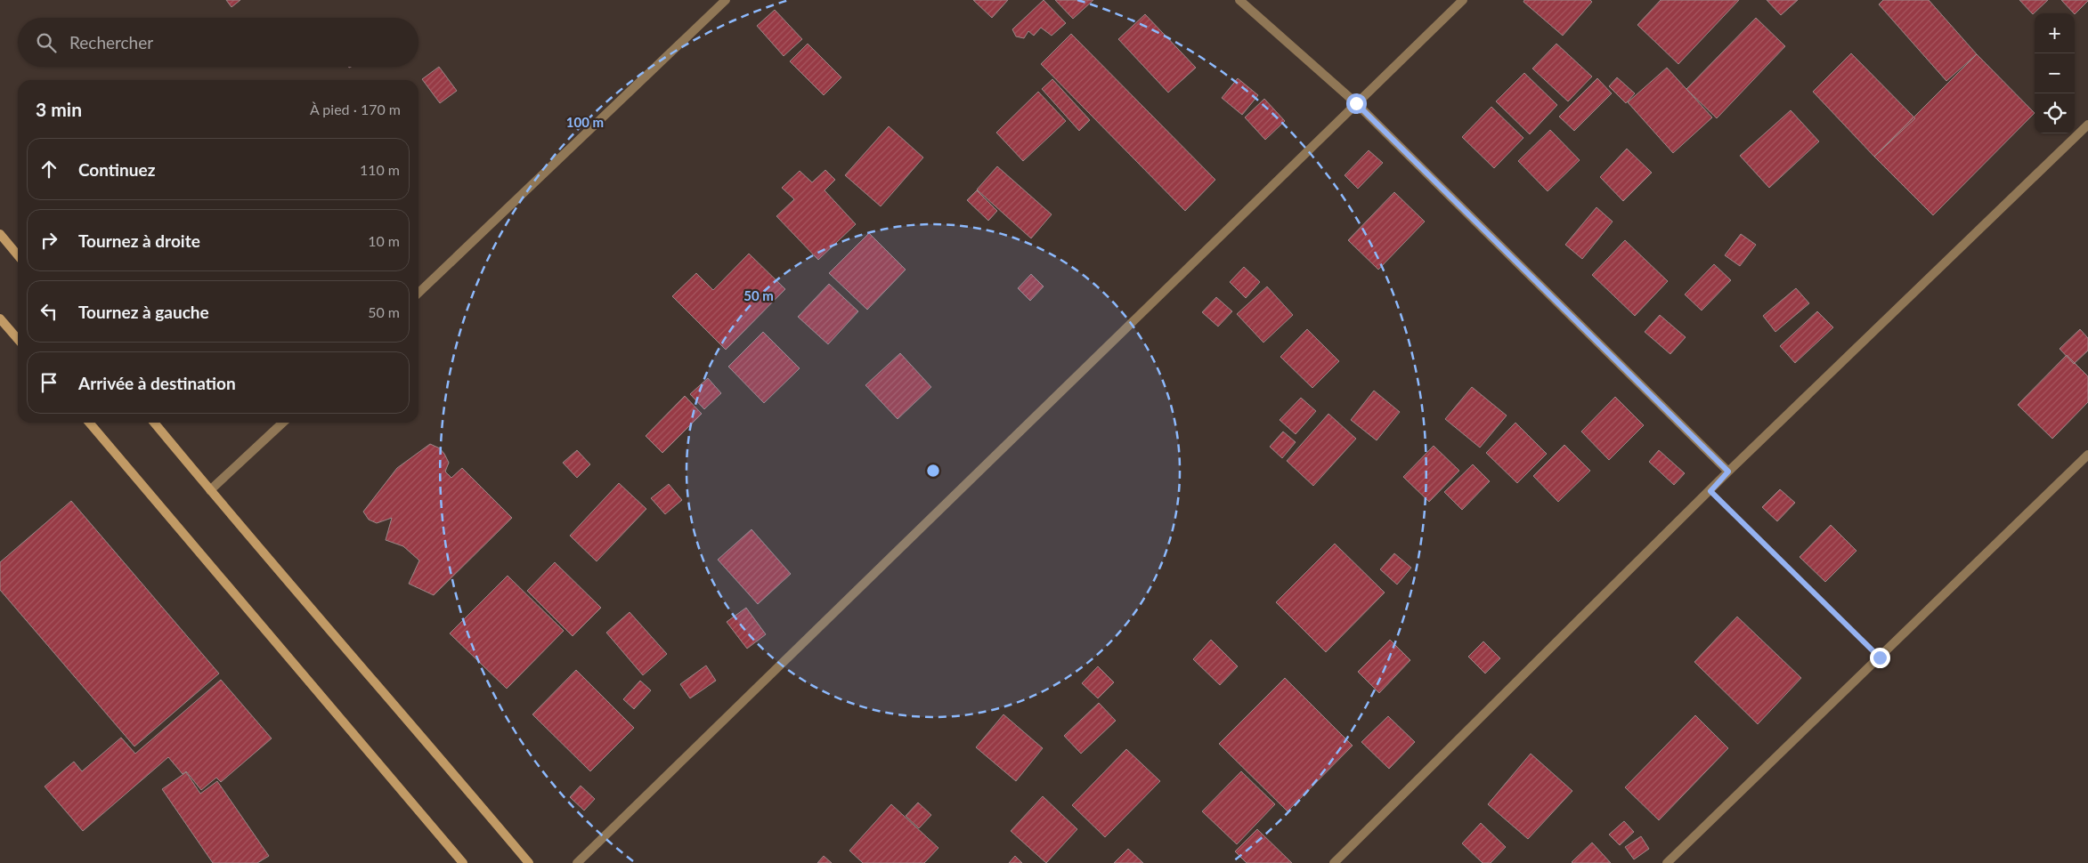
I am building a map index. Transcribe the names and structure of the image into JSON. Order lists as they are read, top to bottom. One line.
{"page":{"map_buttons":["+","−"],"search":"Rechercher","heading":["3 min","À pied · 170 m"],"list":[["Continuez","110 m"],["Tournez à droite","10 m"],["Tournez à gauche","50 m"],"Arrivée à destination"]},"rings":["100 m","50 m"]}
